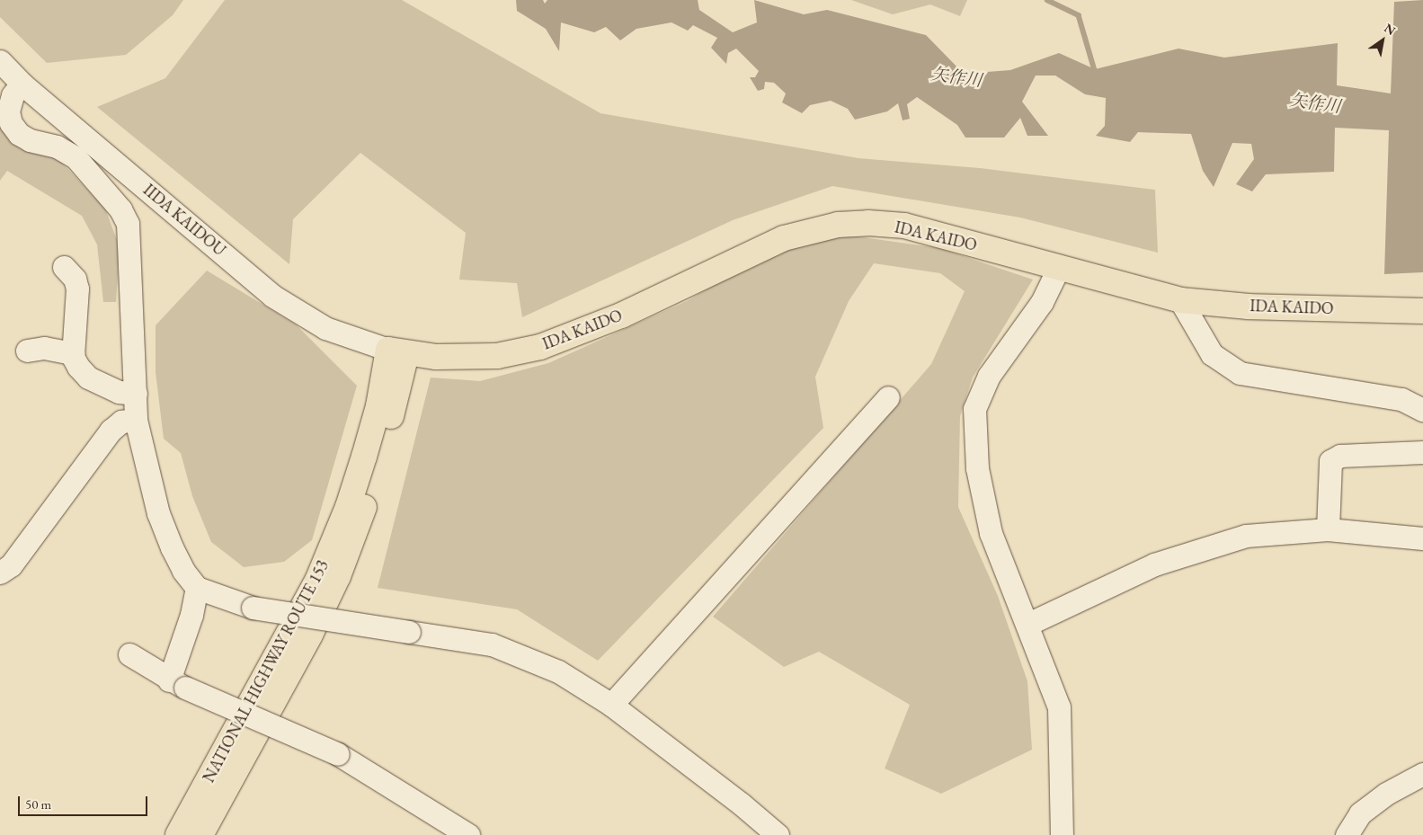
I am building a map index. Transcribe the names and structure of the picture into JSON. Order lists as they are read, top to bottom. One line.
{"streets":{"highway":["IDA KAIDO","NATIONAL HIGHWAY ROUTE 153"],"street":["IIDA KAIDOU"]},"crossings":[["IIDA KAIDOU","IDA KAIDO"],["IIDA KAIDOU","NATIONAL HIGHWAY ROUTE 153"],["IDA KAIDO","NATIONAL HIGHWAY ROUTE 153"]],"water":["矢作川"],"scale_bar":"50 m","north":"top right"}
